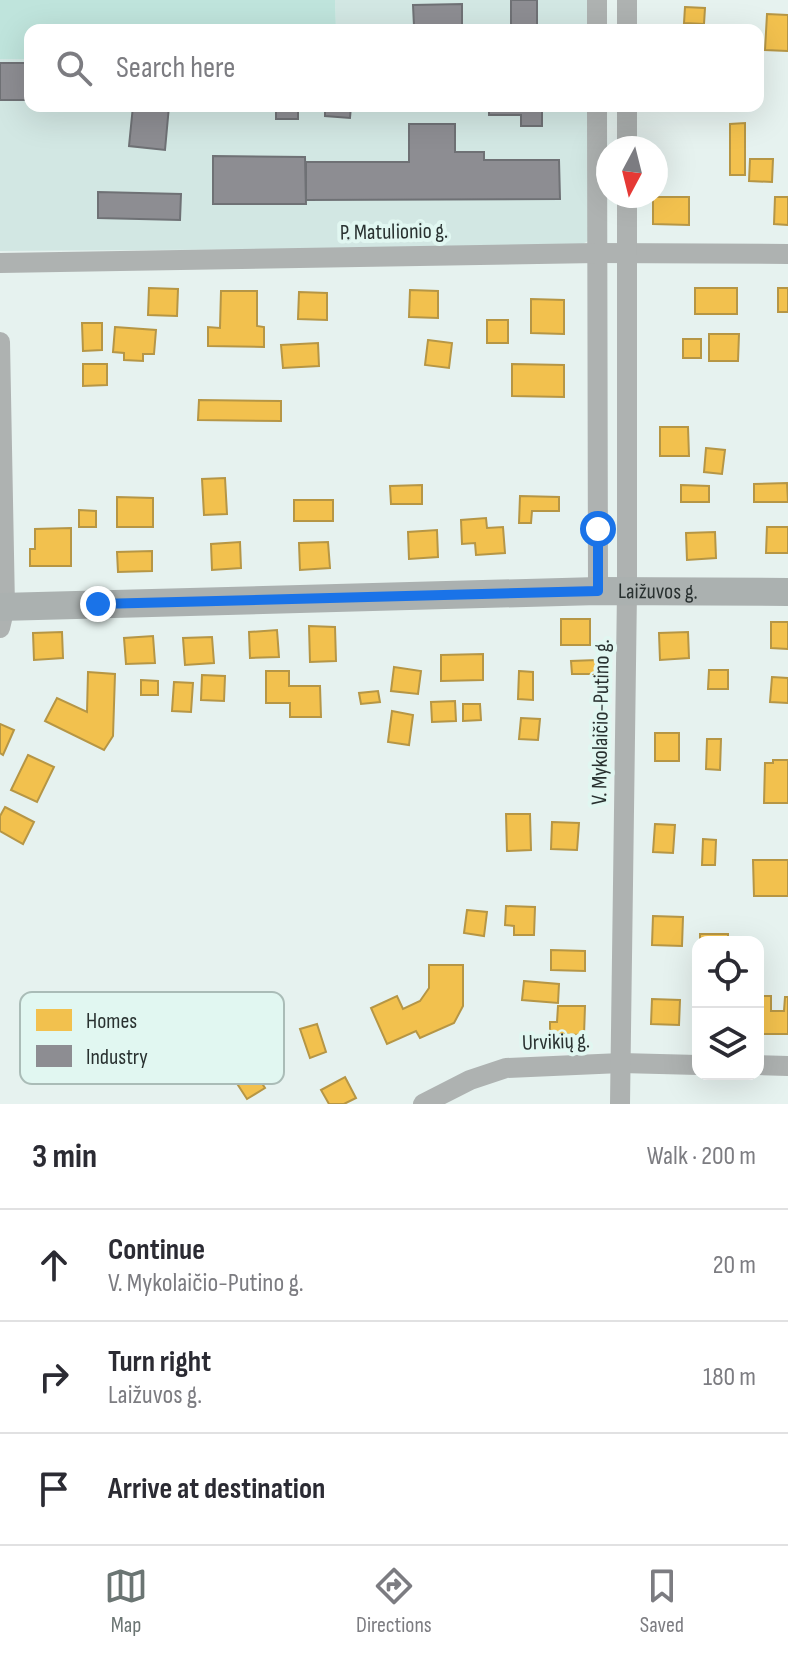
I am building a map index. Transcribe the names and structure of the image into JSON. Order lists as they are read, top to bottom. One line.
{"streets":{"main road":["Laižuvos g."],"street":["P. Matulionio g.","V. Mykolaičio-Putino g.","Urvikių g."]},"crossings":[["P. Matulionio g.","V. Mykolaičio-Putino g."],["Laižuvos g.","V. Mykolaičio-Putino g."],["V. Mykolaičio-Putino g.","Urvikių g."]],"legend":["Homes","Industry"],"north":"bottom","page":{"search":"Search here","heading":["3 min","Walk · 200 m"],"list":[["Continue","V. Mykolaičio-Putino g.","20 m"],["Turn right","Laižuvos g.","180 m"],"Arrive at destination"],"nav":["Map","Directions","Saved"]}}
